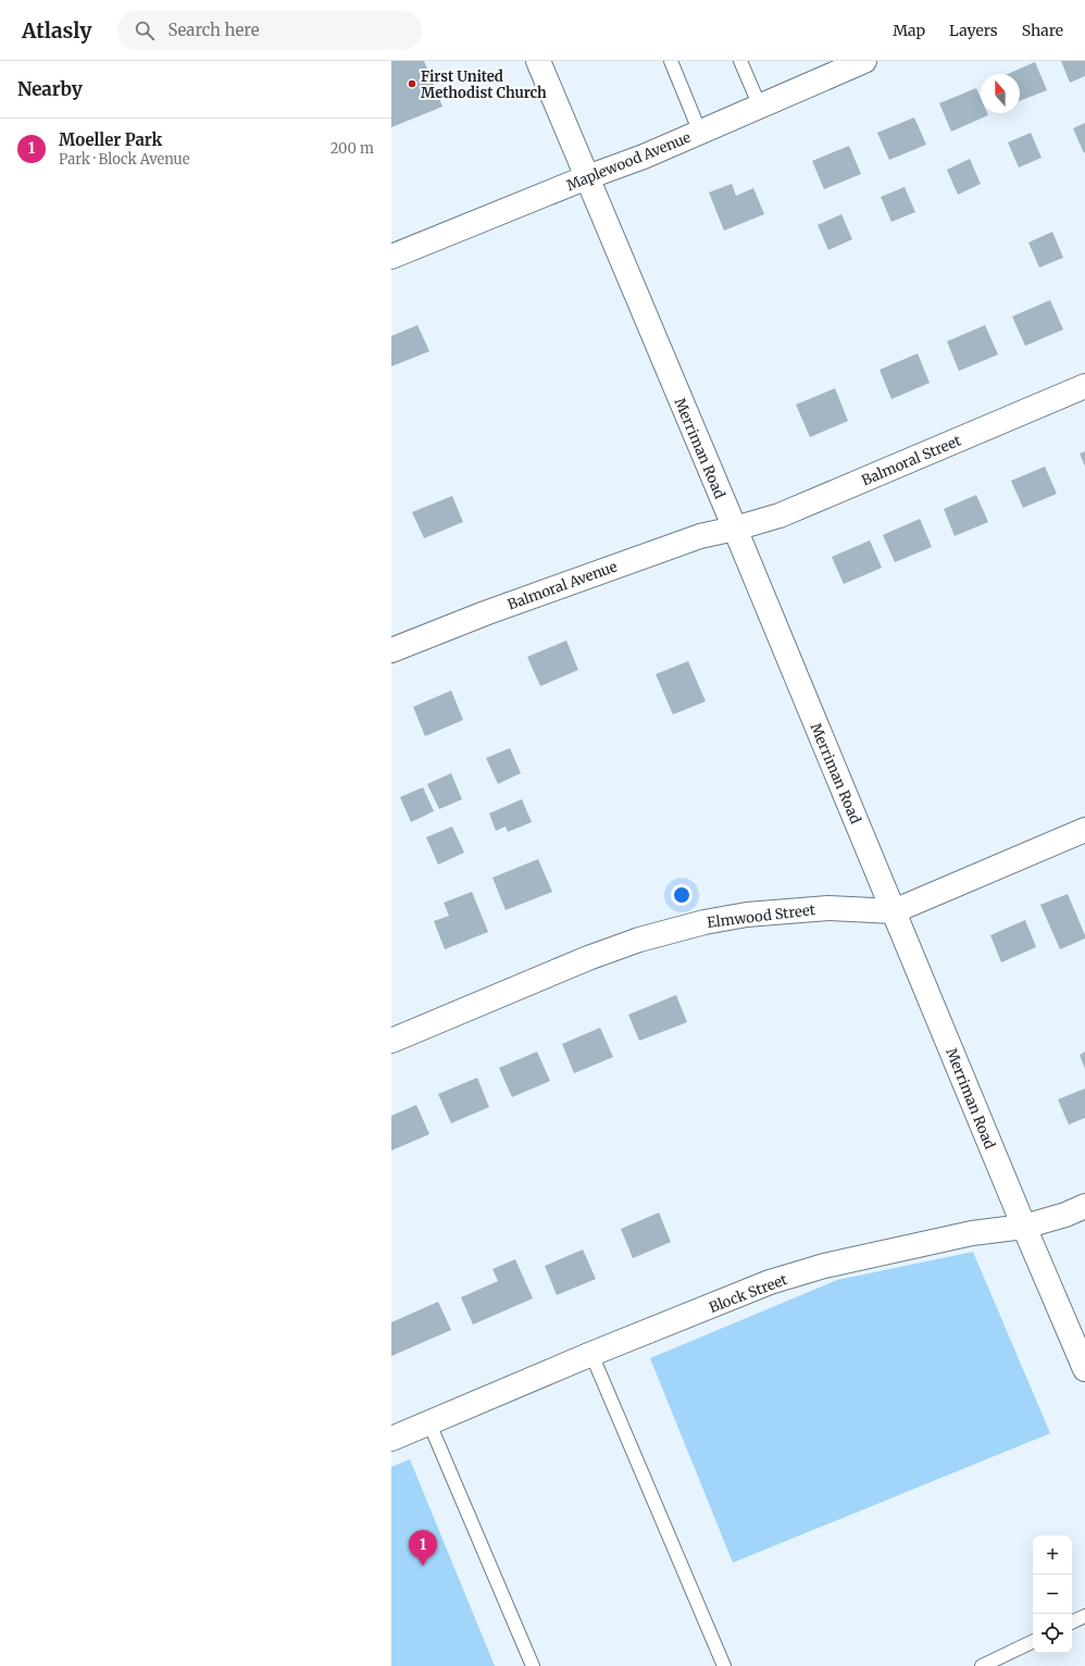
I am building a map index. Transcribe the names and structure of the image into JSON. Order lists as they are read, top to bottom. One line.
{"streets":{"street":["Maplewood Avenue","Merriman Road","Balmoral Street","Balmoral Avenue","Elmwood Street","Block Street"]},"crossings":[["Maplewood Avenue","Merriman Road"],["Merriman Road","Balmoral Street"],["Merriman Road","Balmoral Avenue"],["Merriman Road","Elmwood Street"],["Merriman Road","Block Street"],["Balmoral Street","Balmoral Avenue"]],"places":["First United Methodist Church"],"north":"top","page":{"header":"Atlasly","search":"Search here","nav":["Map","Layers","Share"],"heading":"Nearby","list":[{"mark":"1","name":"Moeller Park","note":"Park · Block Avenue","value":"200 m"}],"pins":"1","map_buttons":["+","−"]}}
